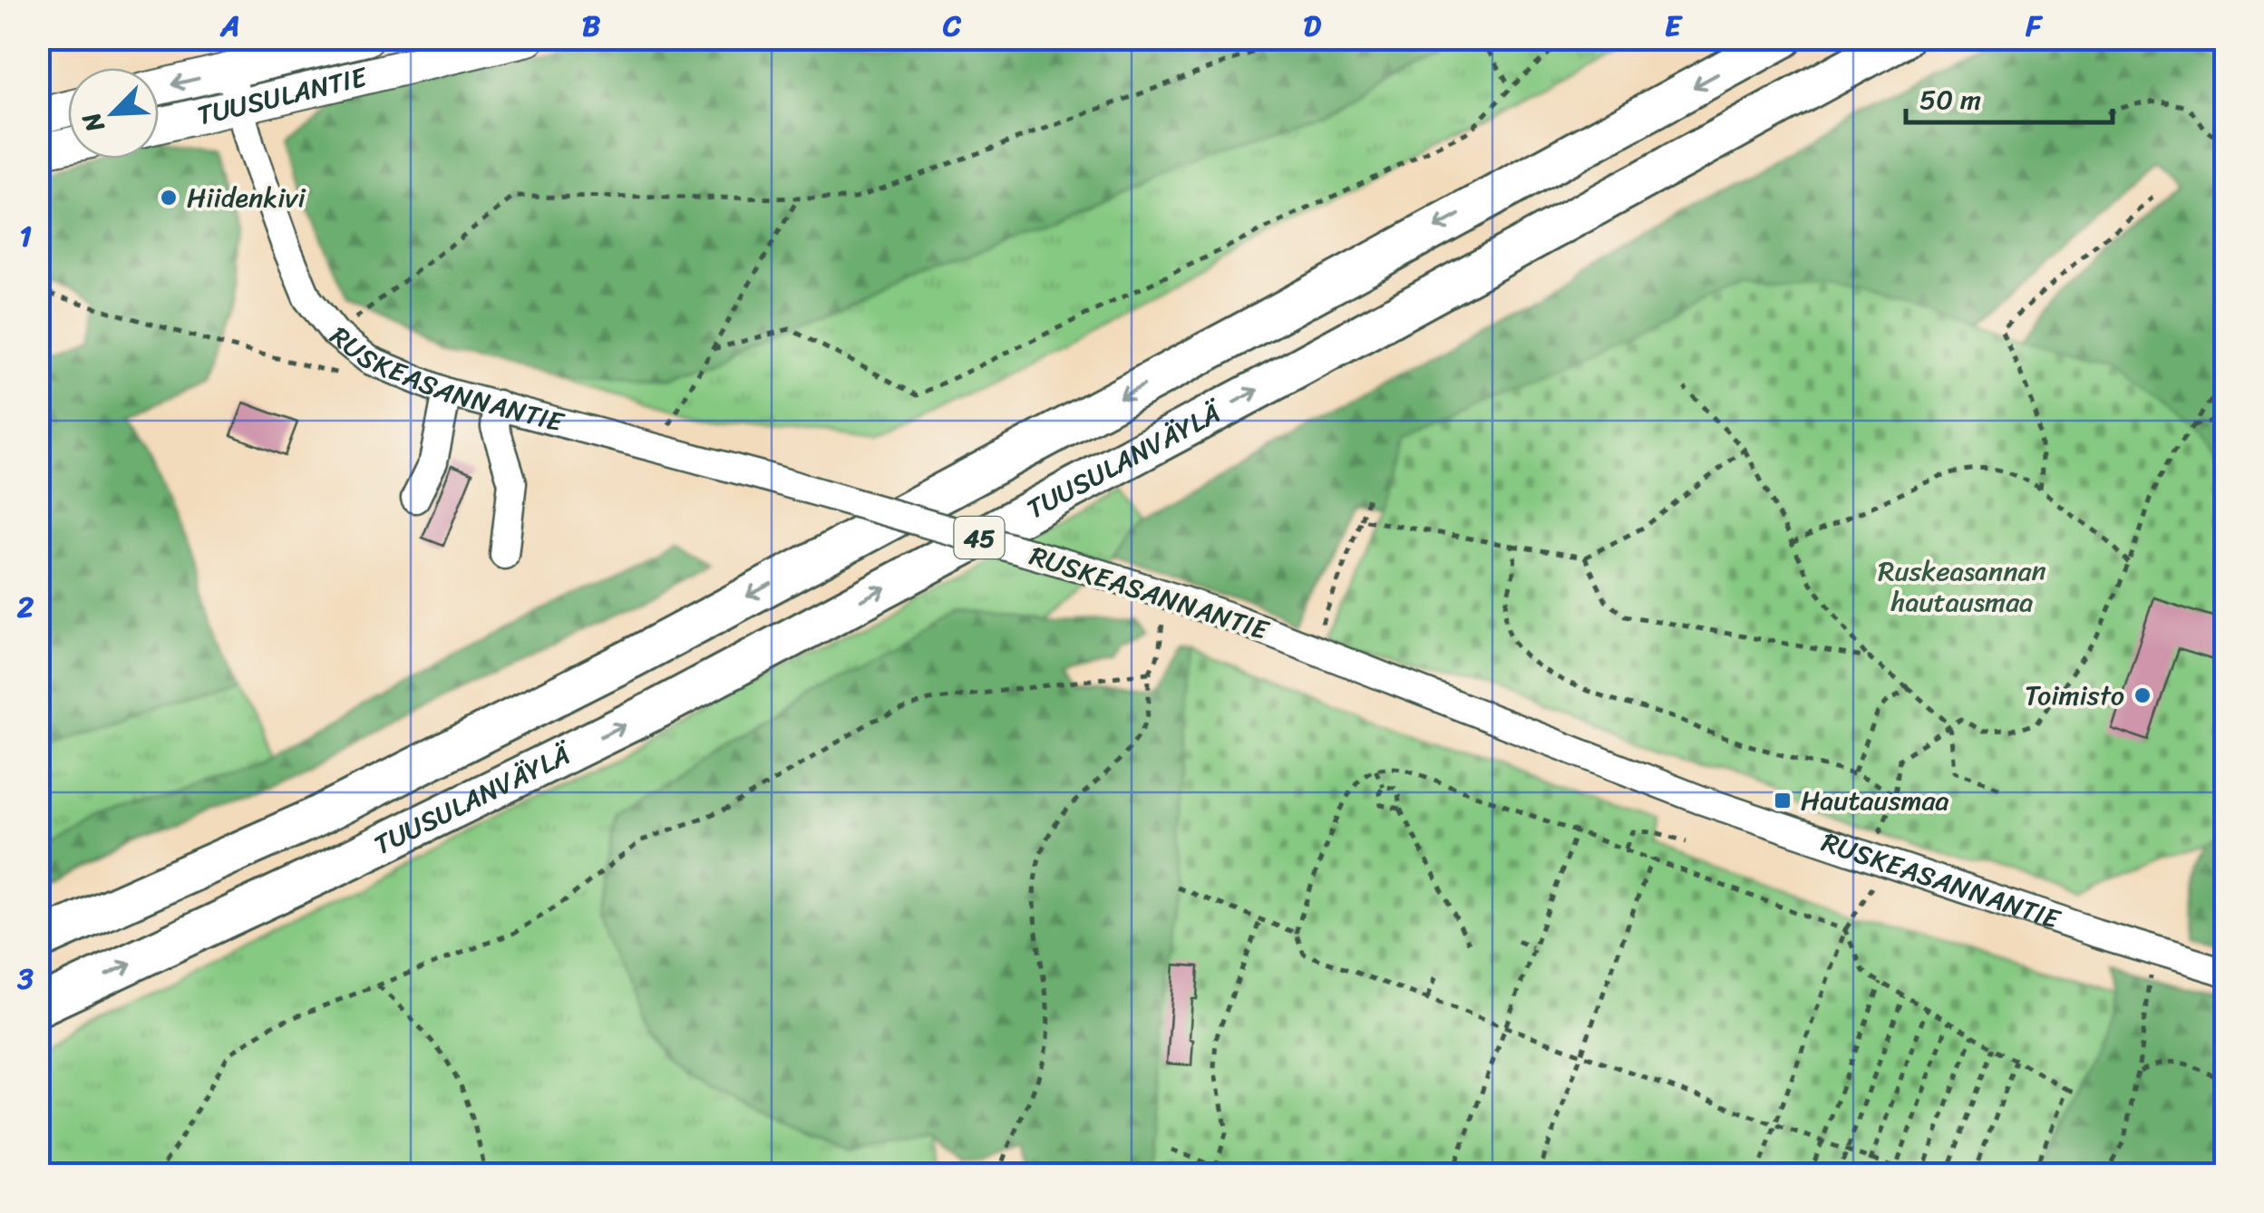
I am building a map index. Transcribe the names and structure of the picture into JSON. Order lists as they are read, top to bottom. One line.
{"streets":{"highway":["TUUSULANVÄYLÄ","45"],"main road":["TUUSULANTIE"],"street":["RUSKEASANNANTIE"]},"crossings":[["TUUSULANTIE","RUSKEASANNANTIE"]],"parks":["Ruskeasannan hautausmaa"],"places":{"other":["Hiidenkivi","Toimisto"],"transit":["Hautausmaa"]},"scale_bar":"50 m","north":"bottom left","grid":{"columns":["A","B","C","D","E","F"],"rows":["1","2","3"]}}
